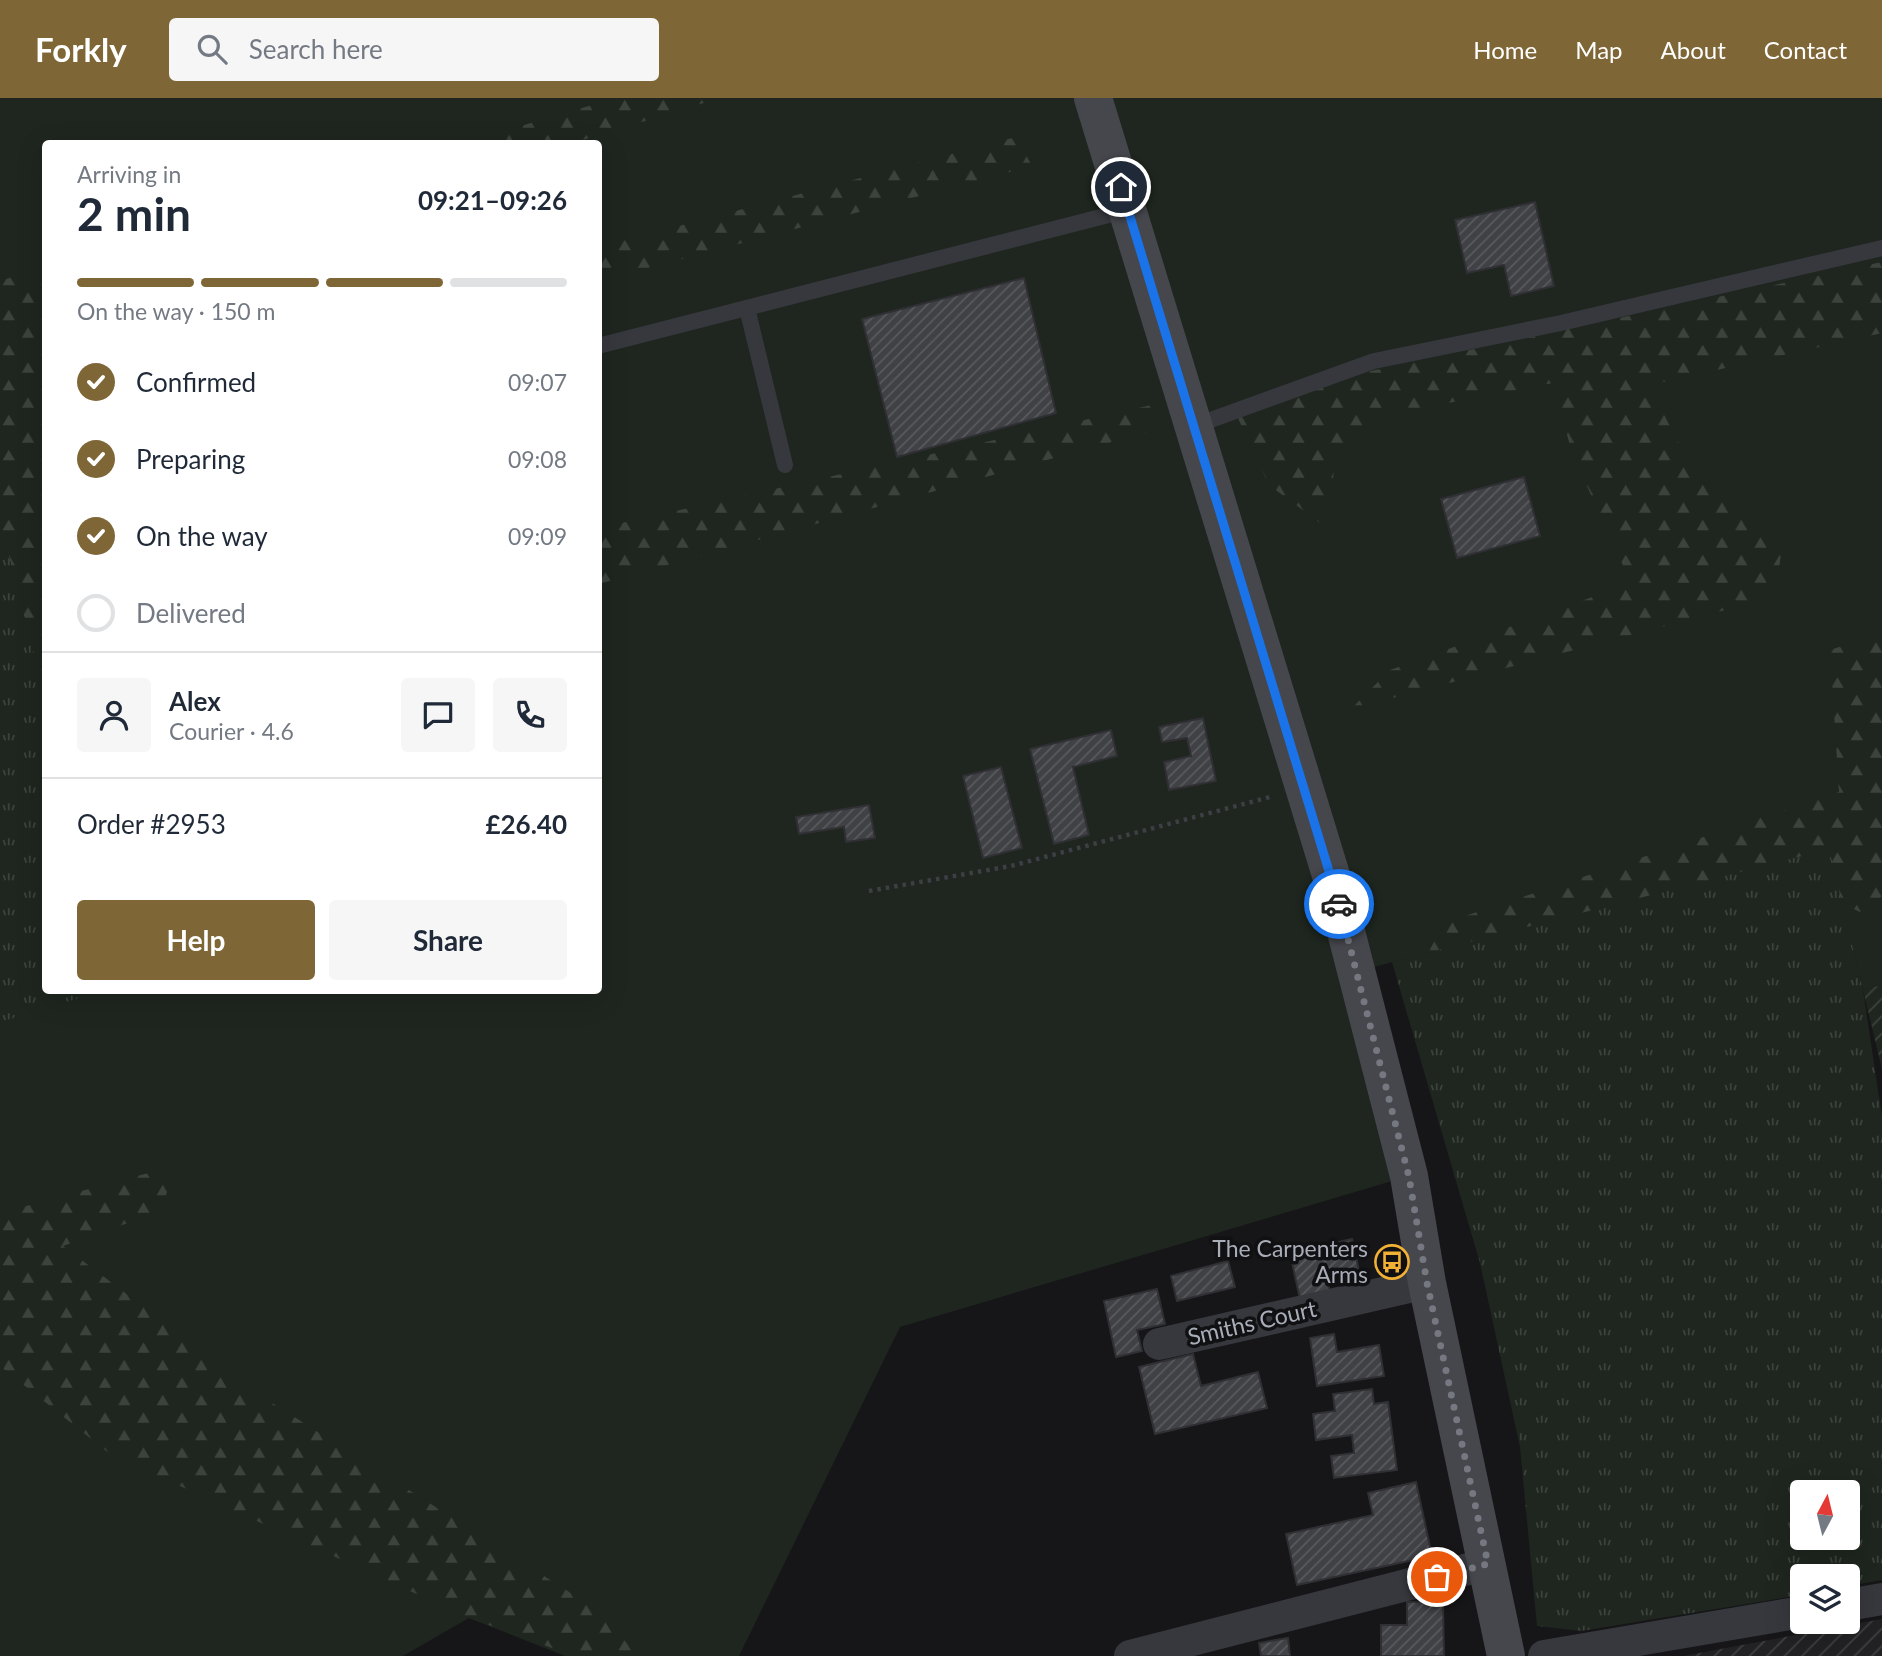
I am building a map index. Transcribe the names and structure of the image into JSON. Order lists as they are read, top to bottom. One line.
{"streets":{"street":["Smiths Court"]},"places":{"bus stop":["The Carpenters Arms"]},"north":"top","page":{"header":"Forkly","search":"Search here","nav":["Home","Map","About","Contact"],"heading":["2 min","Arriving in","09:21–09:26"],"panel":["Alex","Courier · 4.6","Order #2953","£26.40"],"bar":"On the way · 150 m","list":[["Confirmed","09:07"],["Preparing","09:08"],["On the way","09:09"],"Delivered"],"buttons":["Help","Share"]}}
